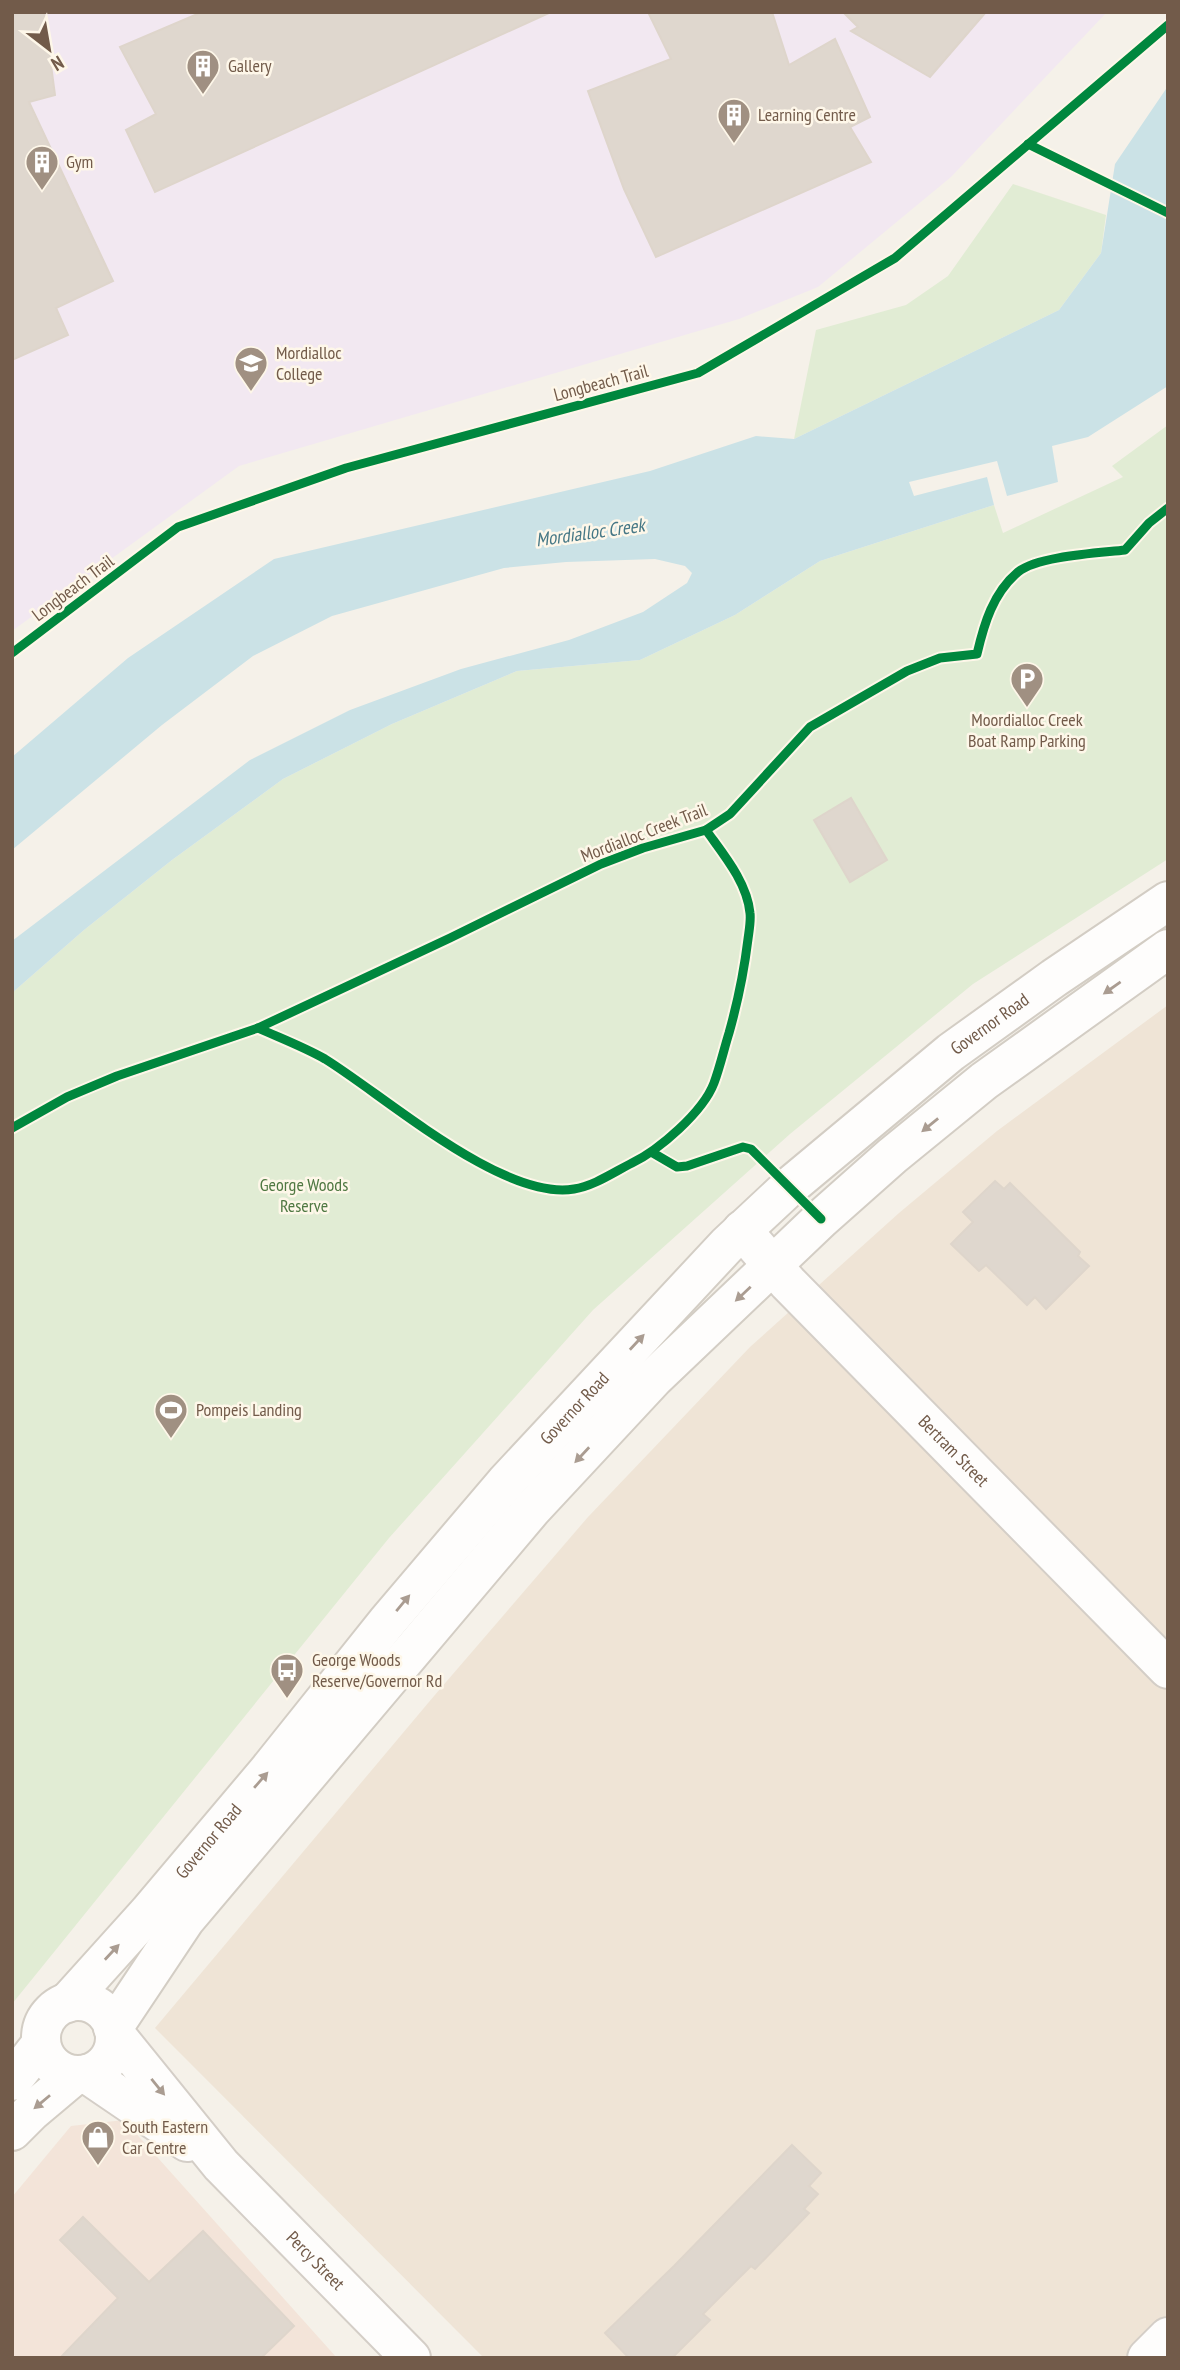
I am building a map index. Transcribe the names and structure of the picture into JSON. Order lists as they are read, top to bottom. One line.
{"streets":{"street":["Governor Road","Bertram Street","Percy Street"],"cycle path":["Longbeach Trail","Mordialloc Creek Trail"]},"crossings":[["Governor Road","Bertram Street"],["Governor Road","Percy Street"]],"water":["Mordialloc Creek"],"parks":["George Woods Reserve"],"places":{"building":["Gallery","Learning Centre","Gym"],"school or university":["Mordialloc College"],"parking":["Moordialloc Creek Boat Ramp Parking"],"sports":["Pompeis Landing"],"bus stop":["George Woods Reserve/Governor Rd"],"shop":["South Eastern Car Centre"]},"north":"bottom right"}
